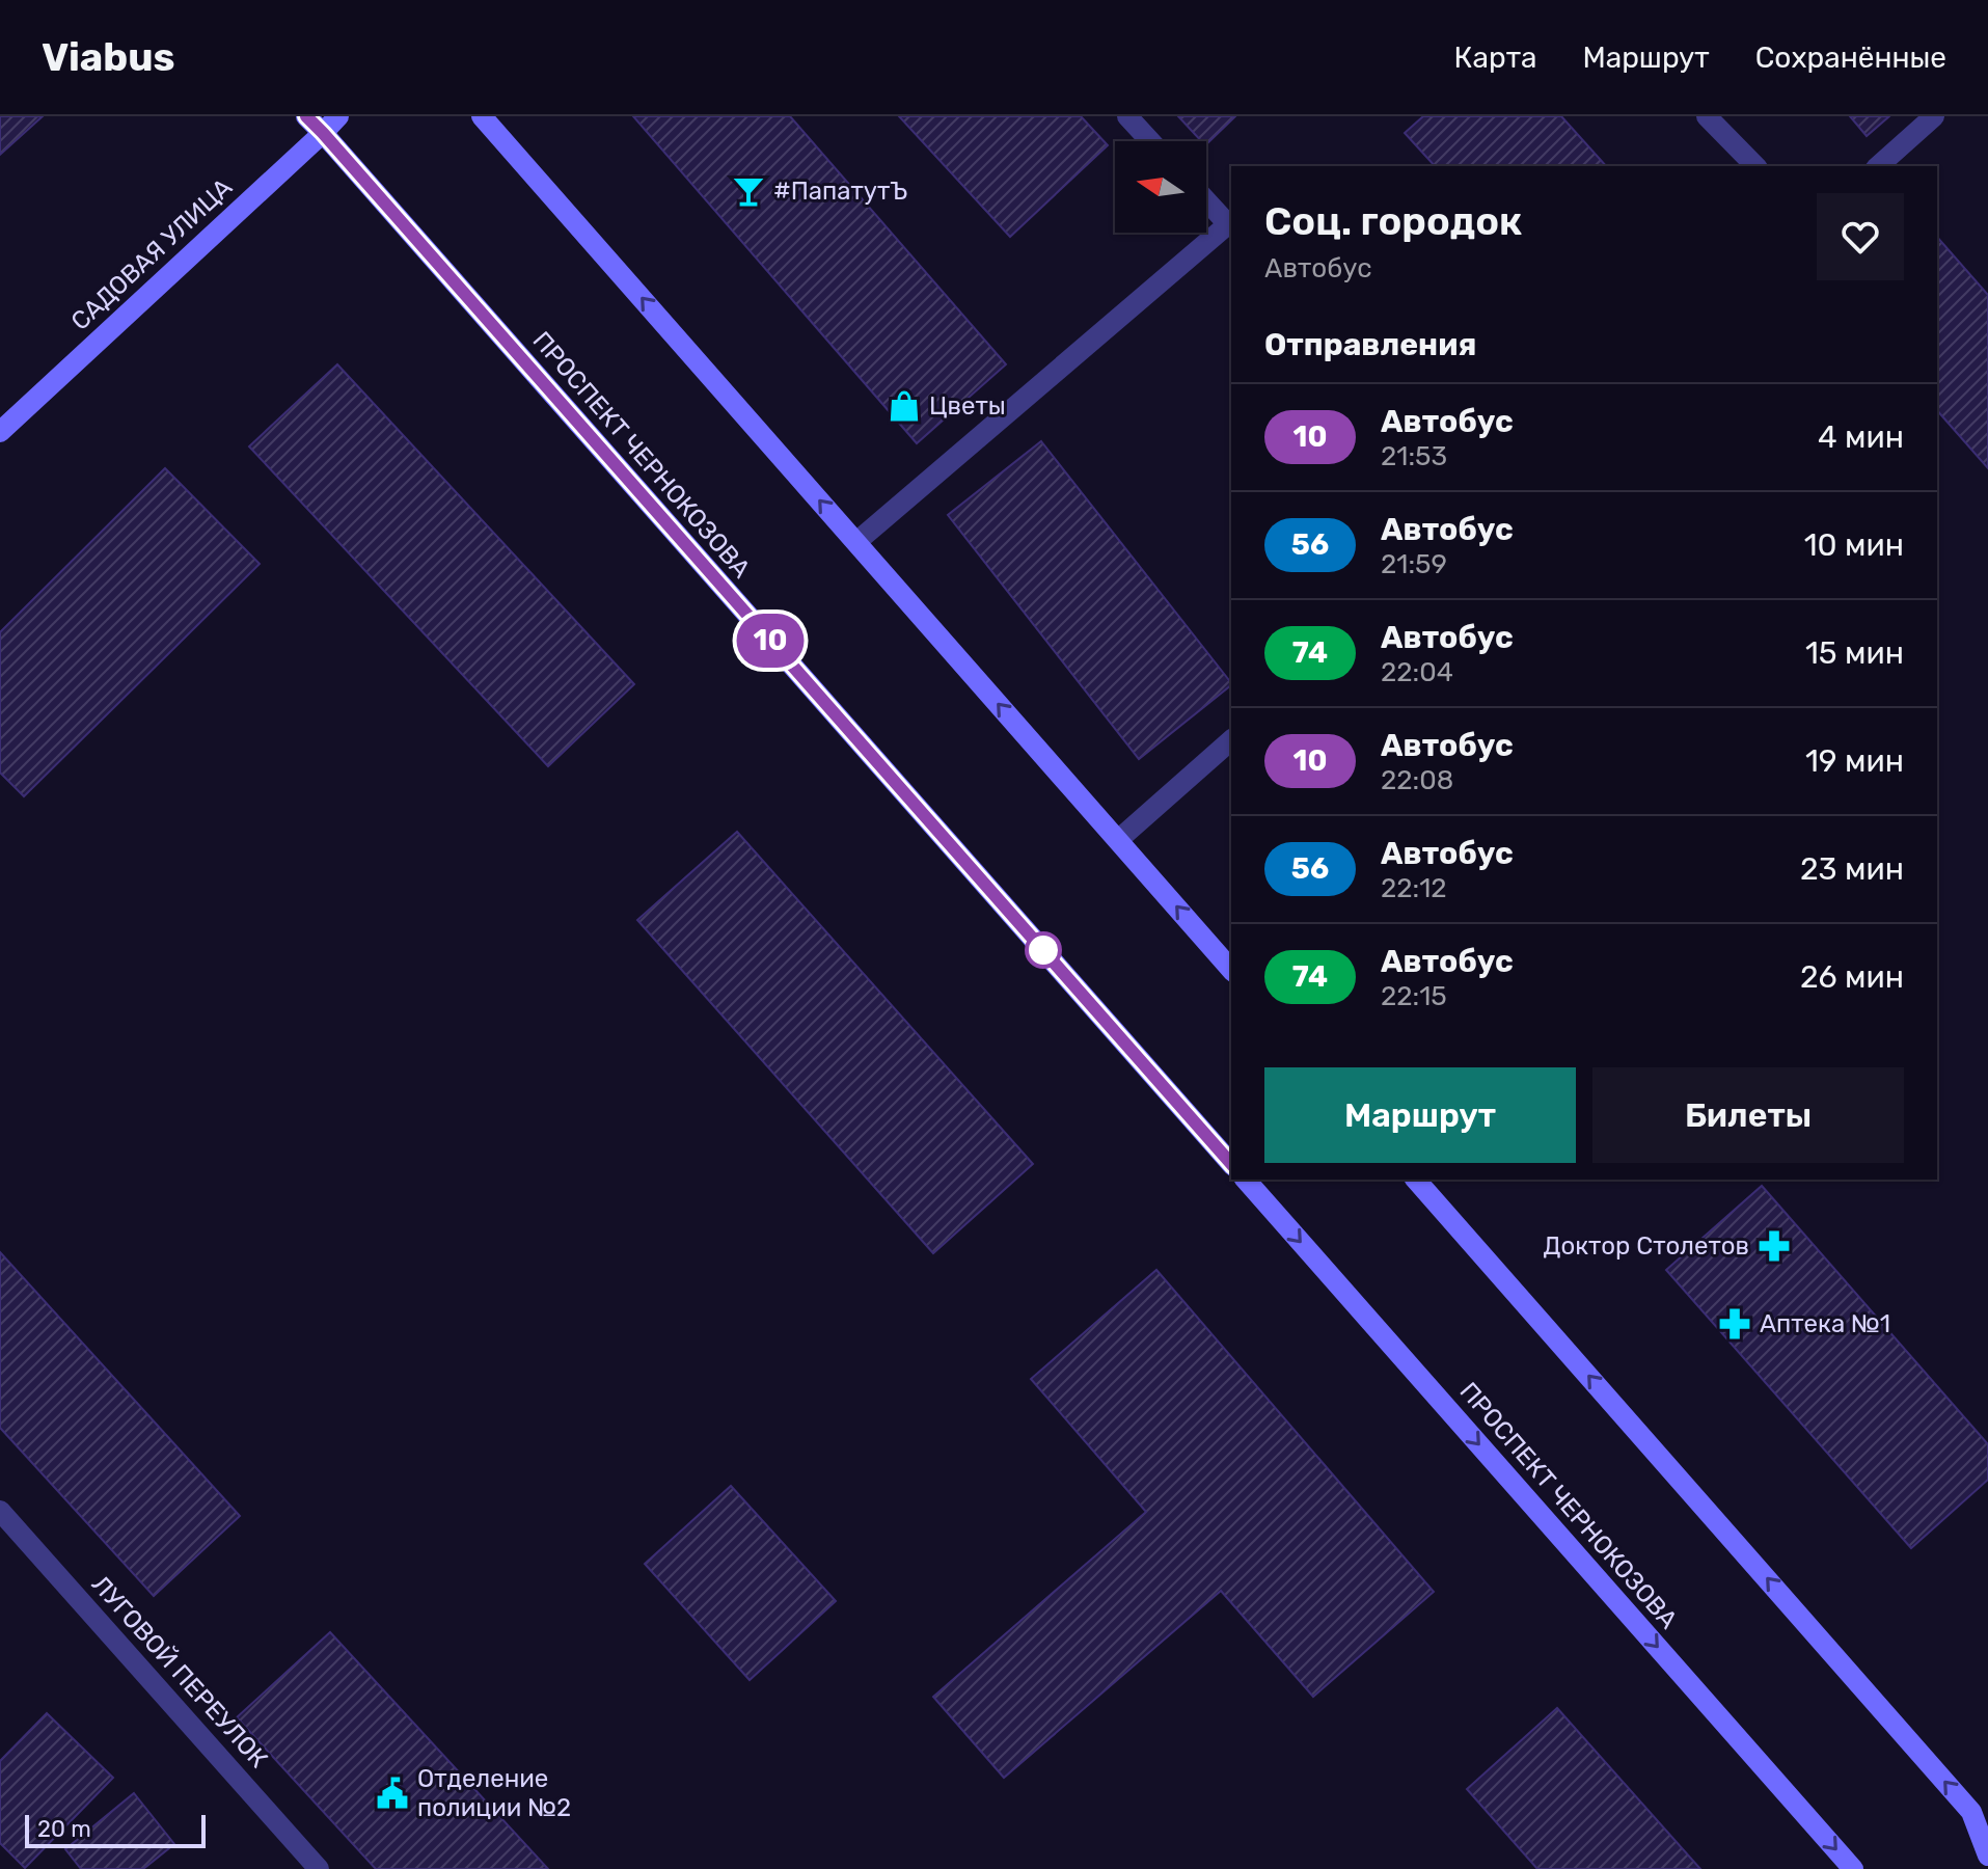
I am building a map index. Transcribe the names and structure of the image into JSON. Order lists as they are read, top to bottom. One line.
{"streets":{"street":["САДОВАЯ УЛИЦА","ПРОСПЕКТ ЧЕРНОКОЗОВА","ЛУГОВОЙ ПЕРЕУЛОК"]},"crossings":[["САДОВАЯ УЛИЦА","ПРОСПЕКТ ЧЕРНОКОЗОВА"]],"places":{"bar":["#ПапатутЪ"],"shop":["Цветы"],"pharmacy":["Доктор Столетов","Аптека №1"],"public building":["Отделение полиции №2"]},"lines":["bus line 10"],"scale_bar":"20 m","north":"left","page":{"header":"Viabus","nav":["Карта","Маршрут","Сохранённые"],"on_map":"10","heading":[["Соц. городок","Автобус"],"Отправления"],"list":[{"mark":"10","name":"Автобус","note":"21:53","value":"4 мин"},{"mark":"56","name":"Автобус","note":"21:59","value":"10 мин"},{"mark":"74","name":"Автобус","note":"22:04","value":"15 мин"},{"mark":"10","name":"Автобус","note":"22:08","value":"19 мин"},{"mark":"56","name":"Автобус","note":"22:12","value":"23 мин"},{"mark":"74","name":"Автобус","note":"22:15","value":"26 мин"}],"buttons":["Маршрут","Билеты"],"scale":"20 m"}}
